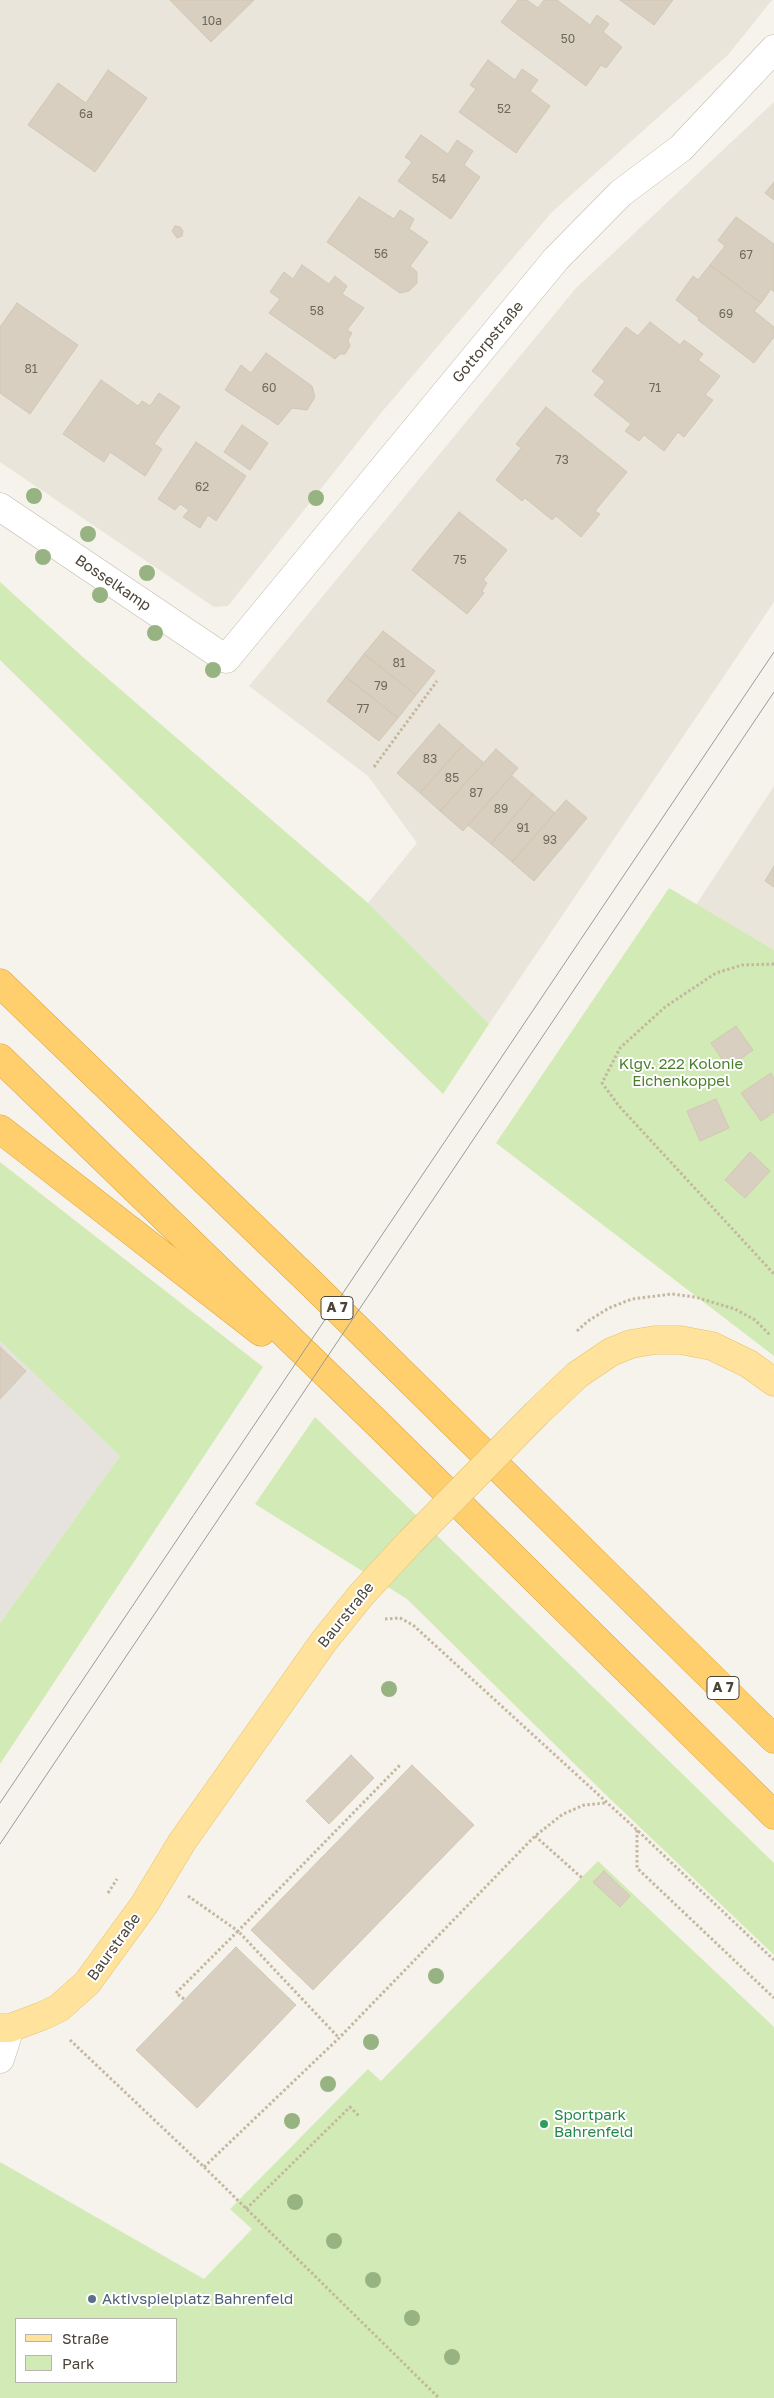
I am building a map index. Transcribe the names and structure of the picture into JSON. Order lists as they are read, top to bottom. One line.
{"streets":{"highway":["A 7"],"main road":["Baurstraße"],"street":["Gottorpstraße","Bosselkamp"]},"crossings":[["Gottorpstraße","Bosselkamp"]],"parks":["Klgv. 222 Kolonie Eichenkoppel"],"places":["Sportpark Bahrenfeld","Aktivspielplatz Bahrenfeld"],"house_numbers":["10a","50","52","6a","54","56","67","58","69","81","60","71","73","62","75","81","79","77","83","85","87","89","91","93"],"legend":["Straße","Park"]}
